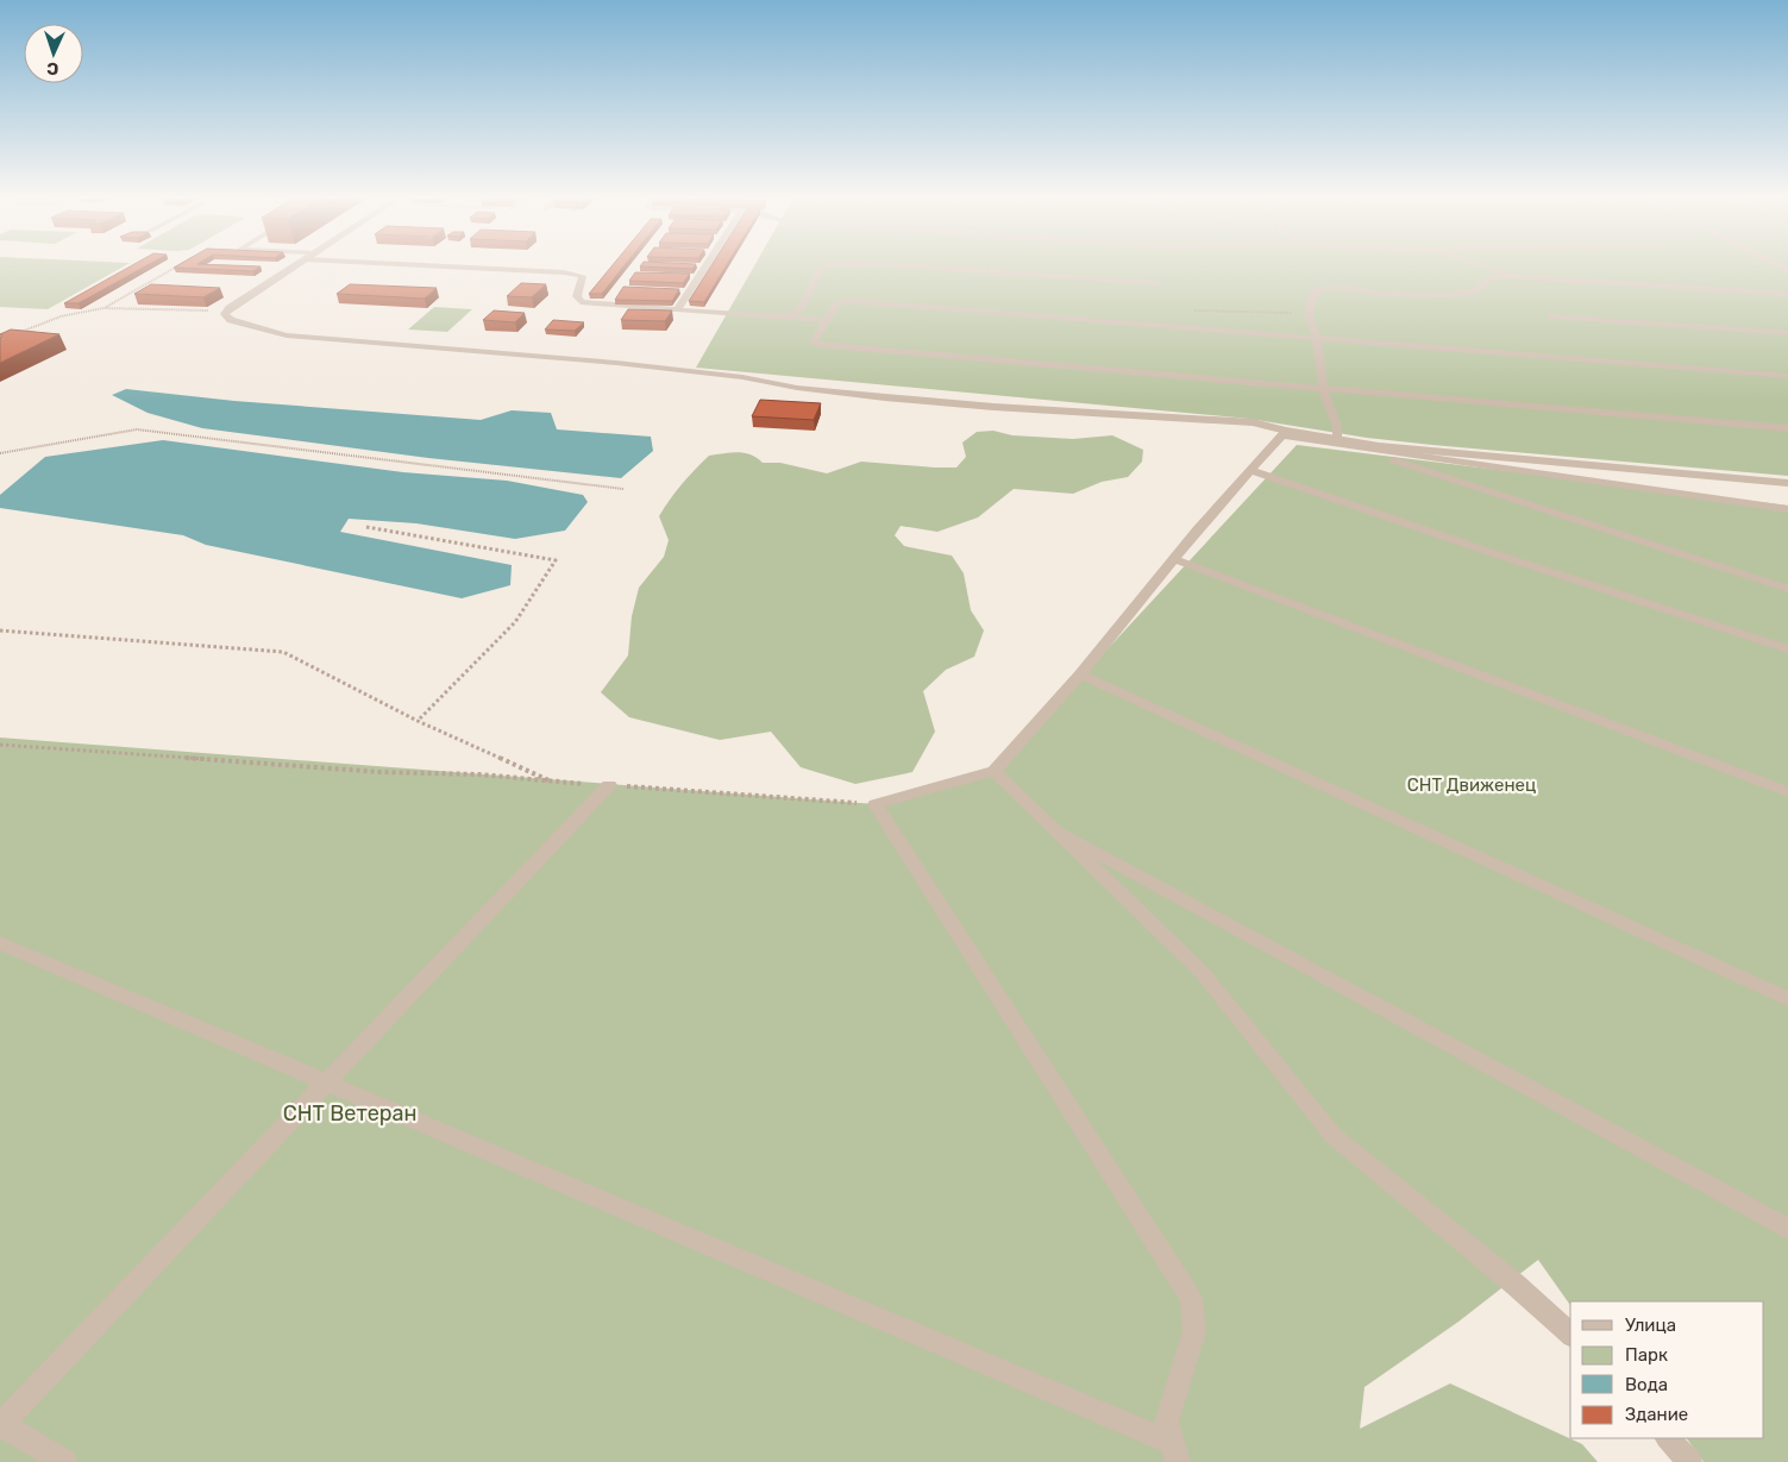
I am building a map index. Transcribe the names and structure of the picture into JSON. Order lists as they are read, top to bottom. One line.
{"parks":["СНТ Движенец","СНТ Ветеран"],"legend":["Улица","Парк","Вода","Здание"],"north":"bottom"}
